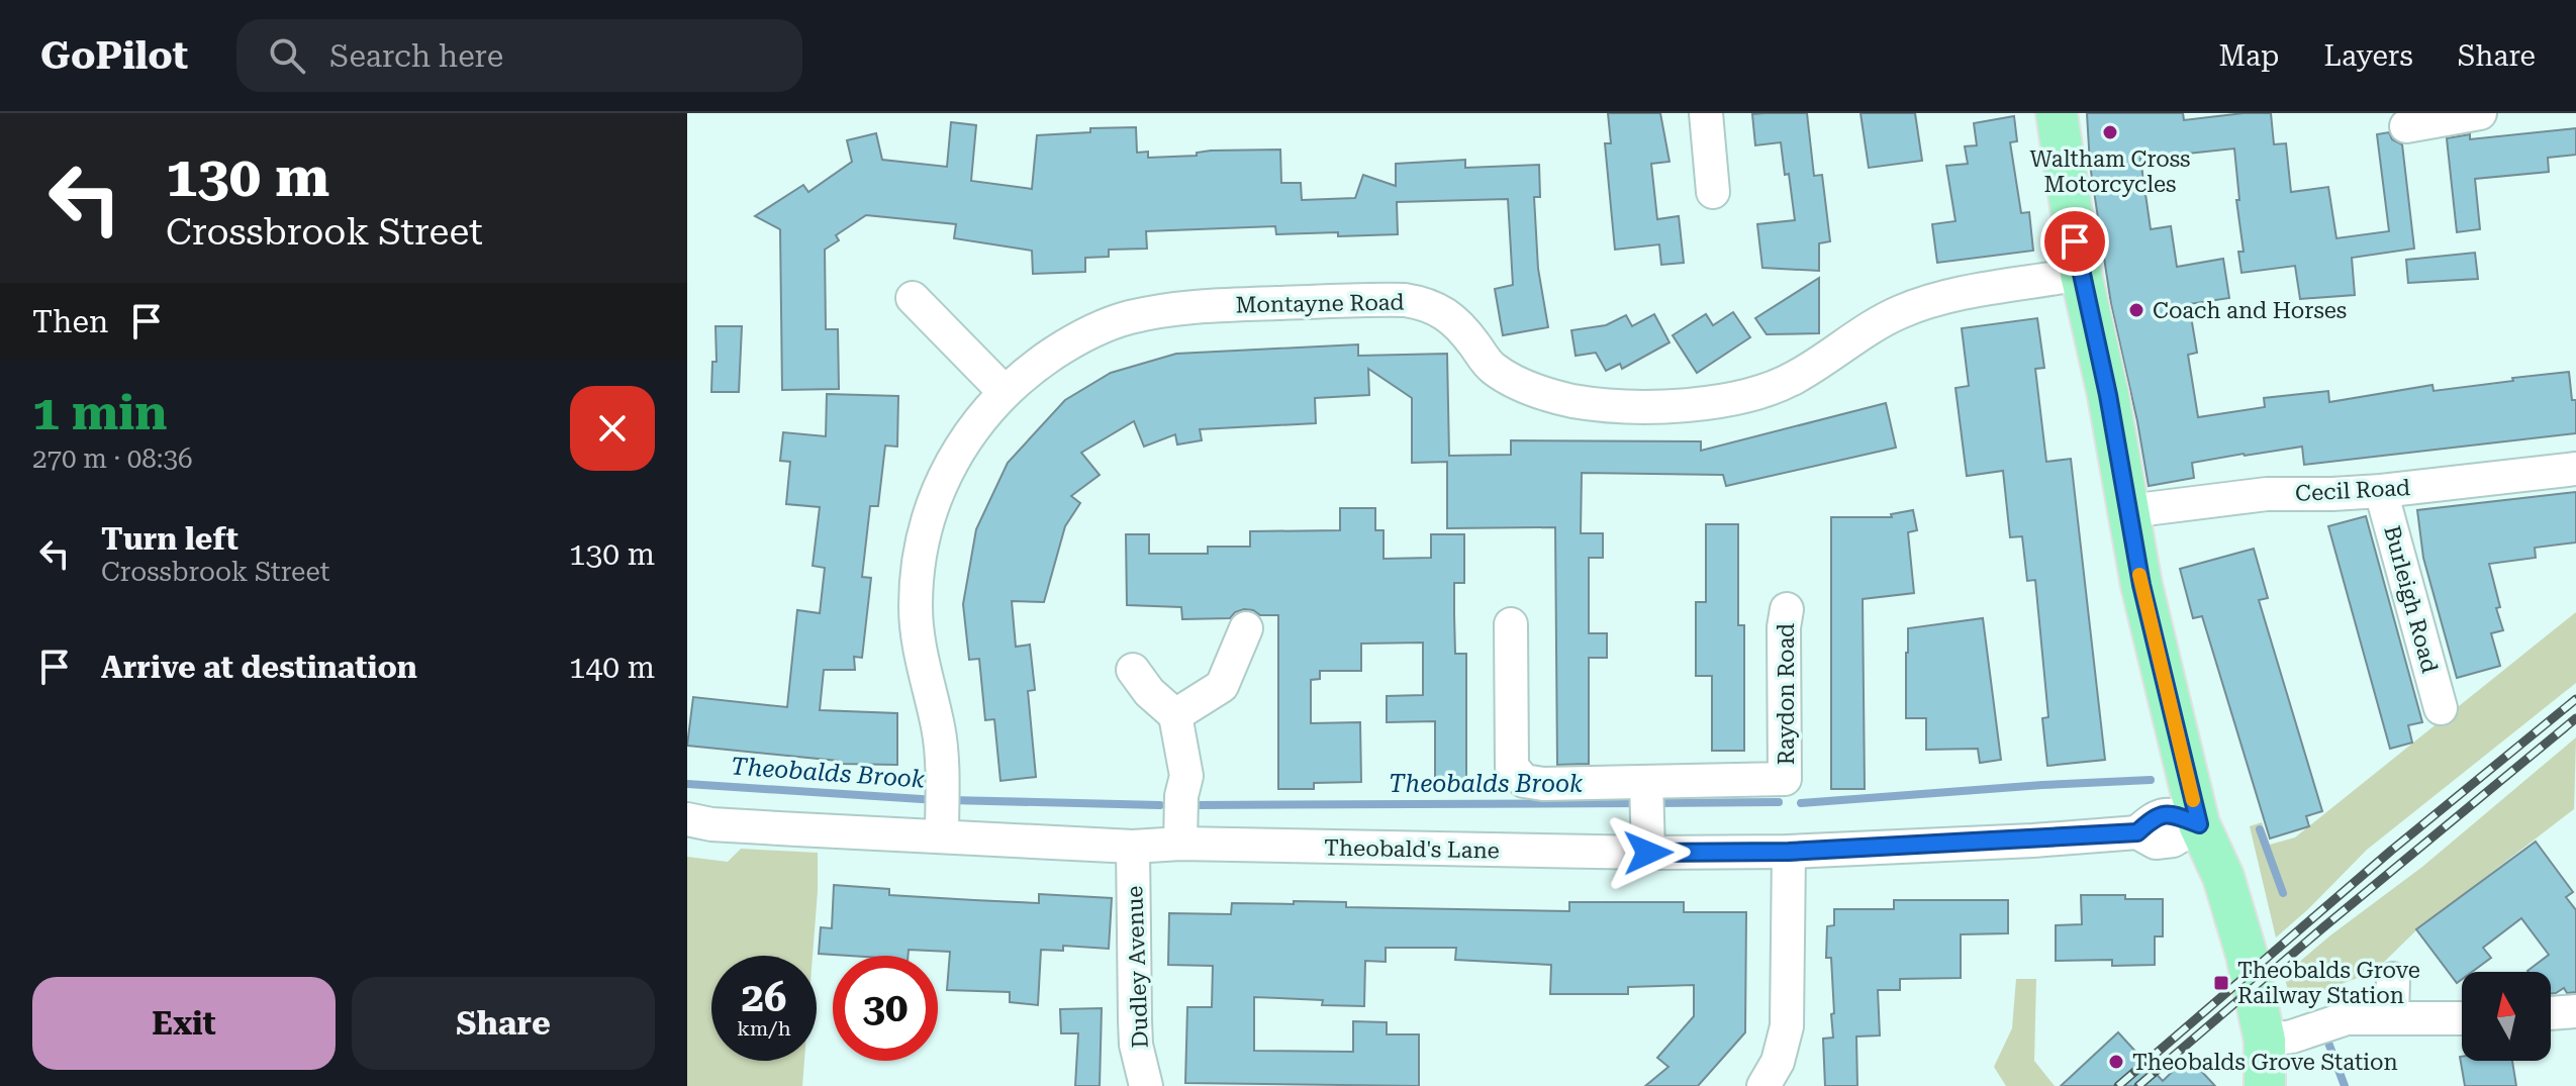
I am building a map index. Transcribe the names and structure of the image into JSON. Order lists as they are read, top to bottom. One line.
{"streets":{"street":["Montayne Road","Cecil Road","Burleigh Road","Raydon Road","Theobald's Lane","Dudley Avenue"]},"crossings":[["Montayne Road","Theobald's Lane"],["Cecil Road","Burleigh Road"],["Raydon Road","Theobald's Lane"],["Theobald's Lane","Dudley Avenue"]],"water":["Theobalds Brook"],"places":{"other":["Waltham Cross Motorcycles","Coach and Horses","Theobalds Grove Station"],"transit":["Theobalds Grove Railway Station"]},"north":"top","page":{"header":"GoPilot","search":"Search here","nav":["Map","Layers","Share"],"turn":["130 m","Crossbrook Street"],"then":"Then","heading":["1 min","270 m · 08:36"],"list":[{"name":"Turn left","note":"Crossbrook Street","value":"130 m"},{"name":"Arrive at destination","value":"140 m"}],"speed":"26 km/h","limit":"30","buttons":["Exit","Share"]}}
